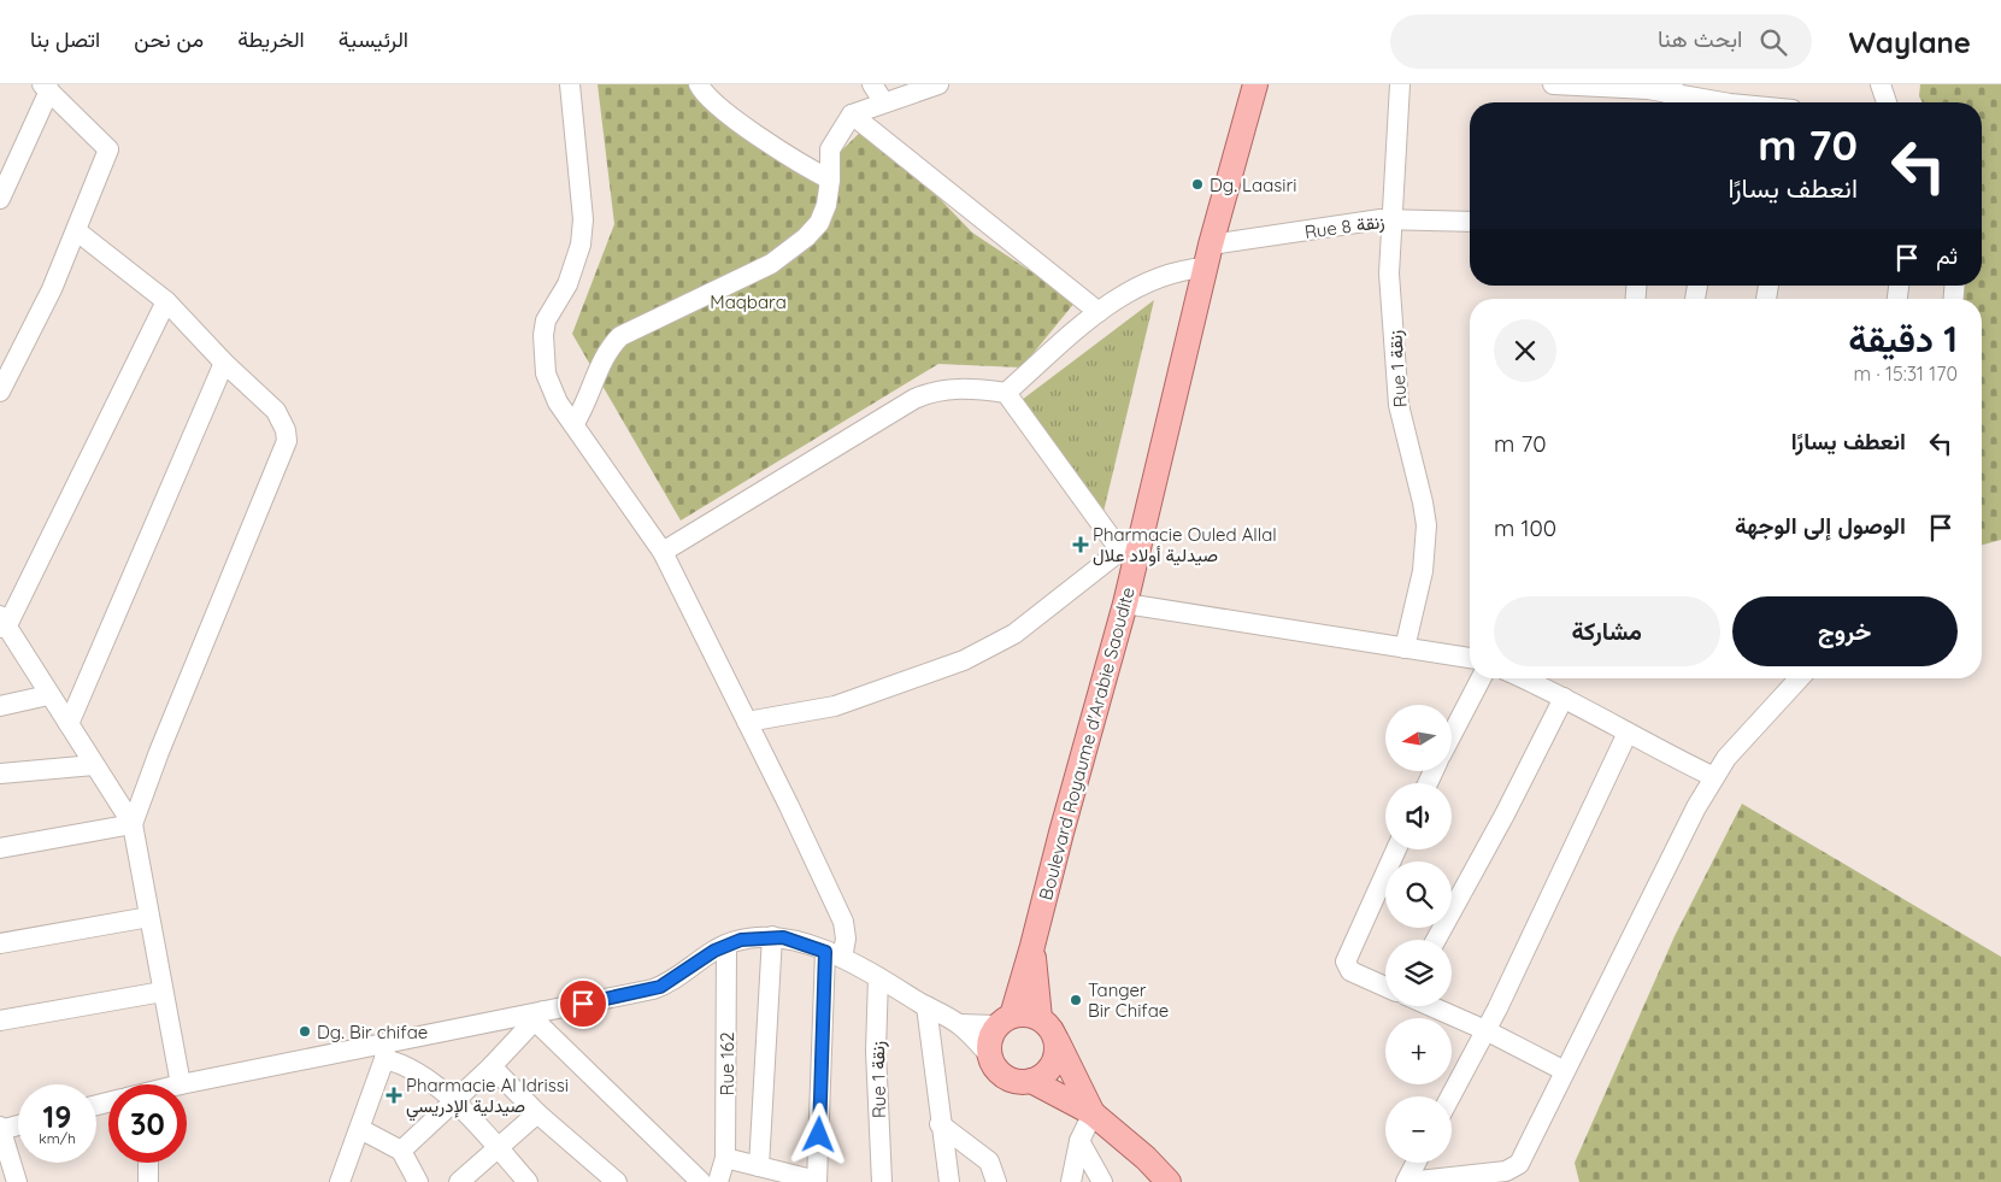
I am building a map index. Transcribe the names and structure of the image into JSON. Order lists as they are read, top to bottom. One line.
{"streets":{"main road":["Boulevard Royaume d'Arabie Saoudite"],"street":["Rue 8 زنقة","Rue 1 زنقة","Rue 162"]},"crossings":[["Rue 8 زنقة","Rue 1 زنقة"],["Rue 8 زنقة","Boulevard Royaume d'Arabie Saoudite"]],"parks":["Maqbara"],"places":{"other":["Dg. Laasiri","Tanger Bir Chifae","Dg. Bir chifae"],"health":["Pharmacie Ouled Allal صيدلية أولاد علال","Pharmacie Al Idrissi صيدلية الإدريسي"]},"north":"left","page":{"header":"Waylane","search":"ابحث هنا","nav":["الرئيسية","الخريطة","من نحن","اتصل بنا"],"turn":["70 m","انعطف يسارًا"],"then":"ثم","heading":["1 دقيقة","170 m · 15:31"],"list":[{"name":"انعطف يسارًا","value":"70 m"},{"name":"الوصول إلى الوجهة","value":"100 m"}],"buttons":["خروج","مشاركة"],"map_buttons":["+","−"],"speed":"19 km/h","limit":"30"}}
